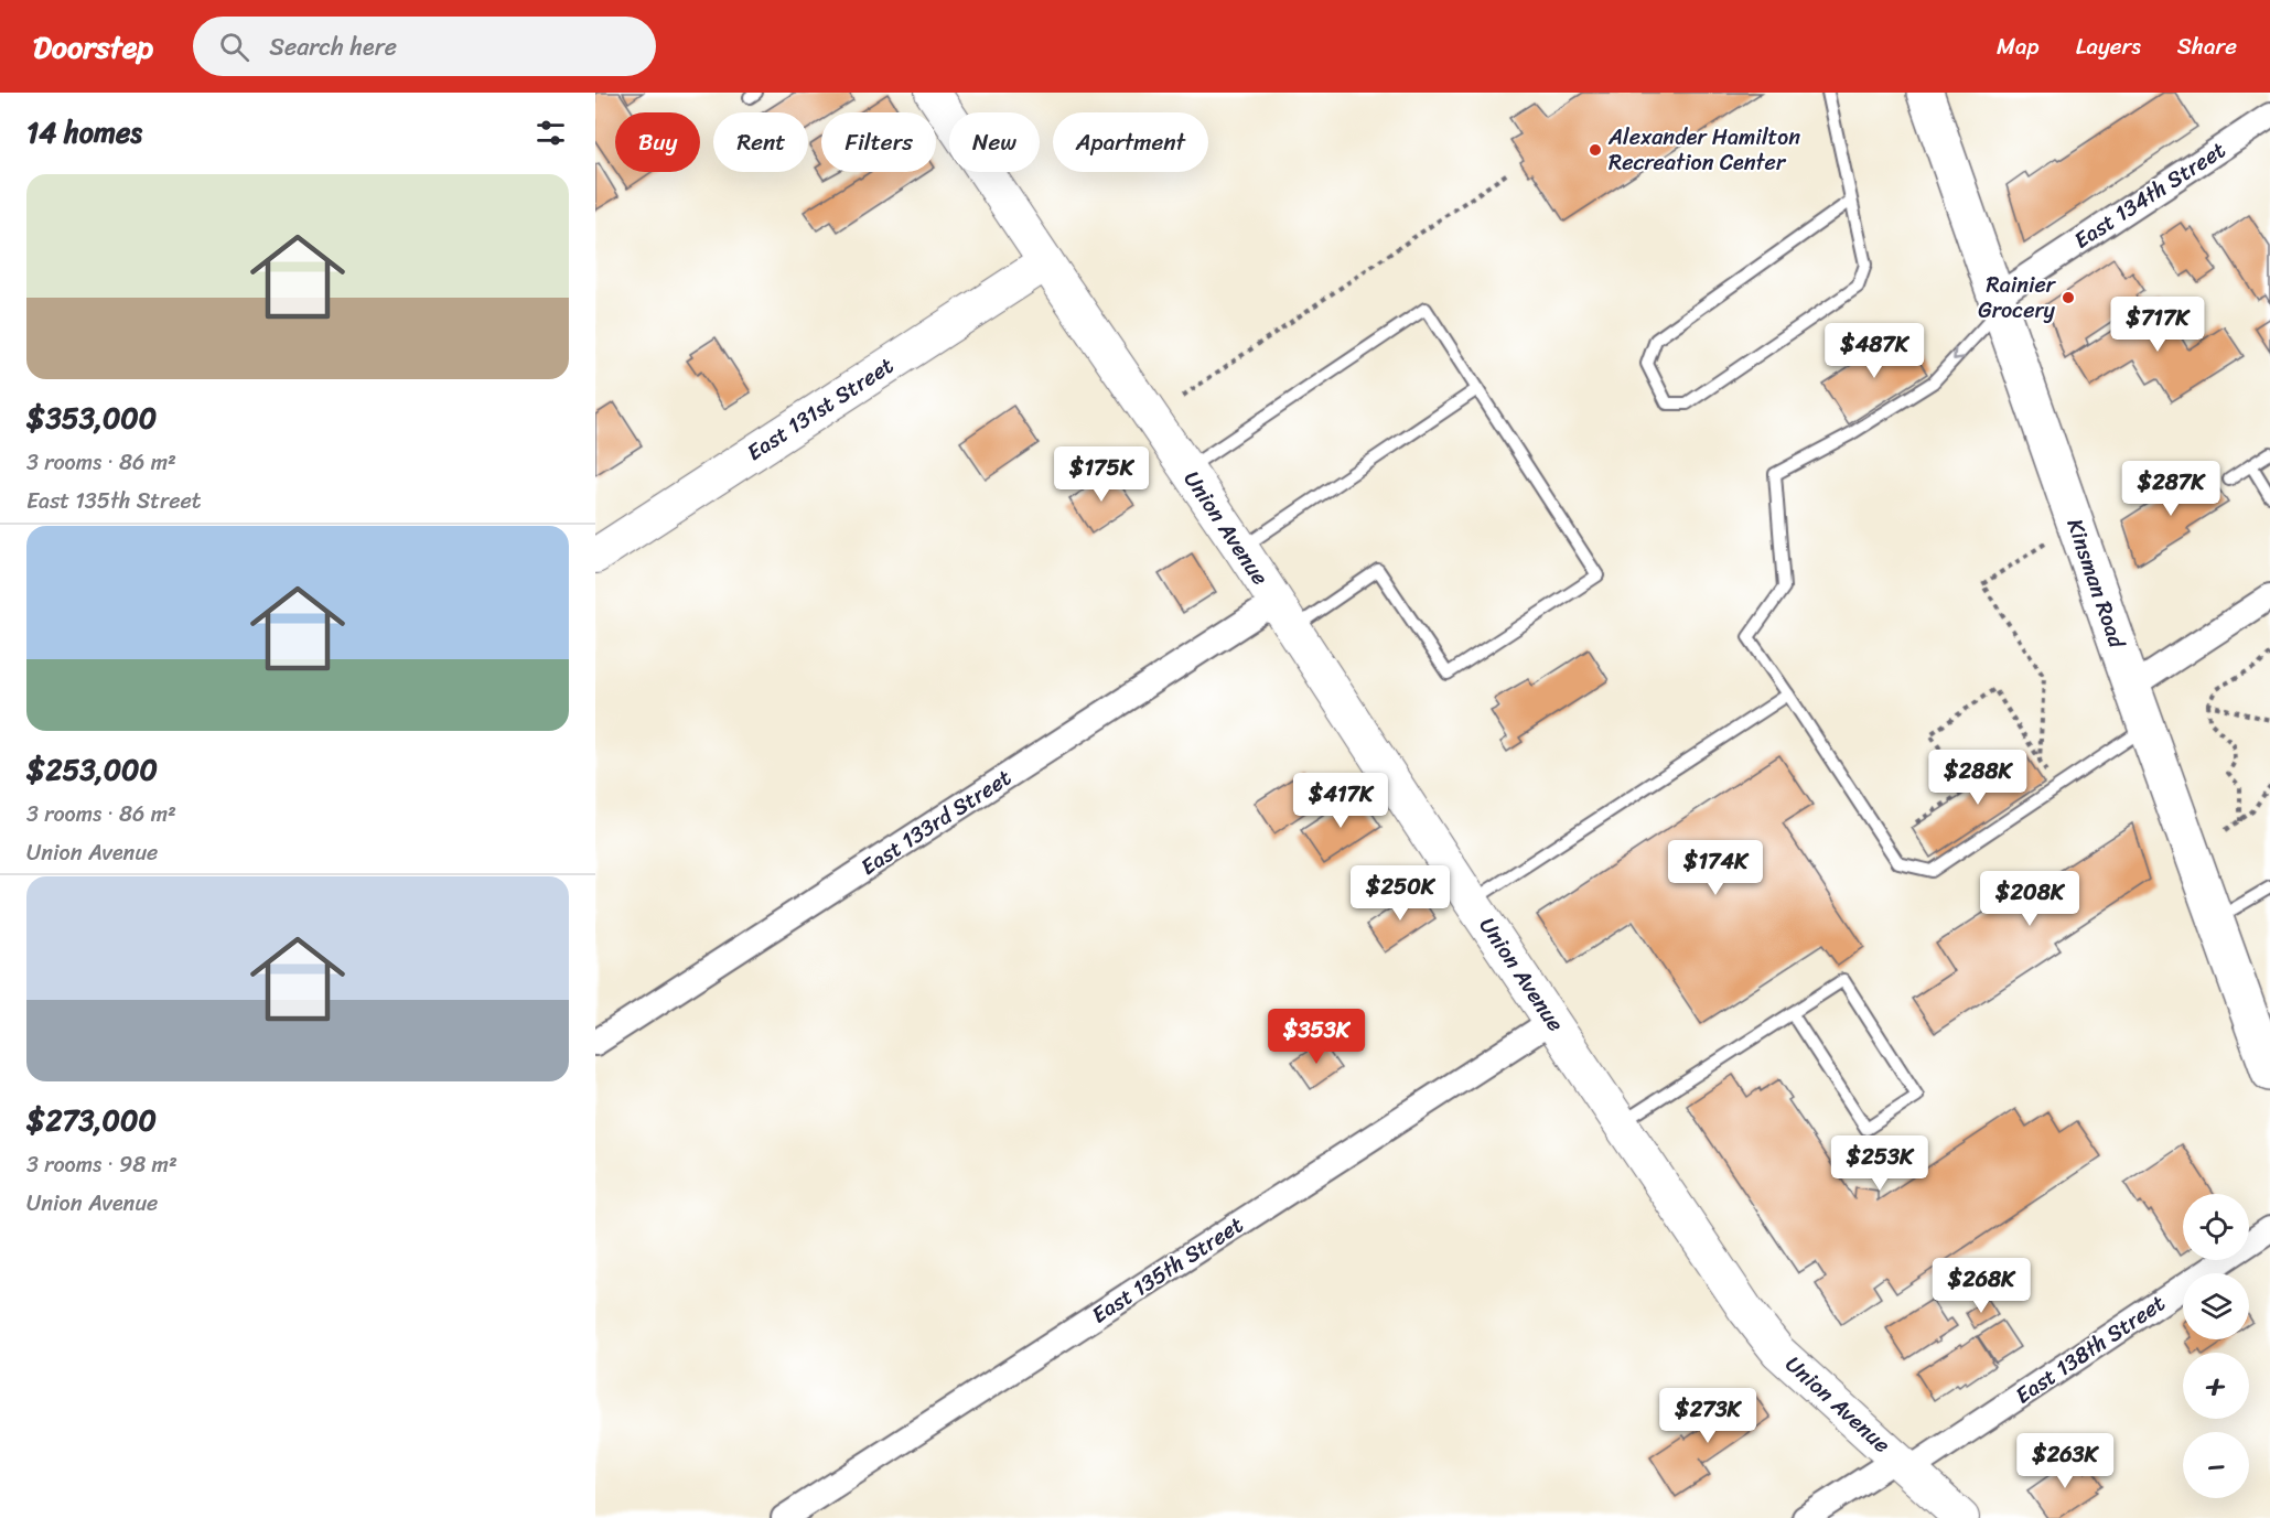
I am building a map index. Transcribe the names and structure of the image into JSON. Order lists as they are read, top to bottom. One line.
{"streets":{"main road":["East 131st Street","Union Avenue","Kinsman Road"],"street":["East 134th Street","East 133rd Street","East 135th Street","East 138th Street"]},"crossings":[["East 134th Street","Kinsman Road"],["East 131st Street","Union Avenue"],["Union Avenue","East 133rd Street"],["Union Avenue","East 135th Street"],["Union Avenue","East 138th Street"]],"places":["Alexander Hamilton Recreation Center","Rainier Grocery"],"page":{"header":"Doorstep","search":"Search here","nav":["Map","Layers","Share"],"heading":"14 homes","chip":["Buy","Rent","Filters","New","Apartment"],"list":[{"name":"$353,000","note":"3 rooms · 86 m² · East 135th Street"},{"name":"$253,000","note":"3 rooms · 86 m² · Union Avenue"},{"name":"$273,000","note":"3 rooms · 98 m² · Union Avenue"}],"price":["$717K","$487K","$175K","$287K","$288K","$417K","$174K","$250K","$208K","$353K","$253K","$268K","$273K","$263K"],"map_buttons":["+","−"]}}
